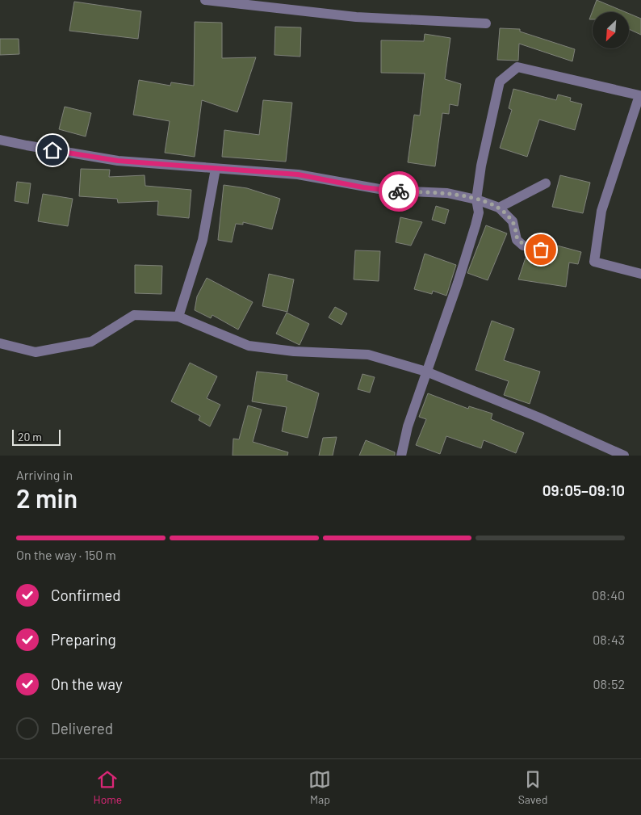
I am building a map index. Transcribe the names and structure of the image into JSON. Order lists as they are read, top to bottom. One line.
{"scale_bar":"20 m","north":"bottom left","page":{"scale":"20 m","heading":["2 min","Arriving in","09:05–09:10"],"bar":"On the way · 150 m","list":[["Confirmed","08:40"],["Preparing","08:43"],["On the way","08:52"],"Delivered"],"tabs":["Home","Map","Saved"]}}
